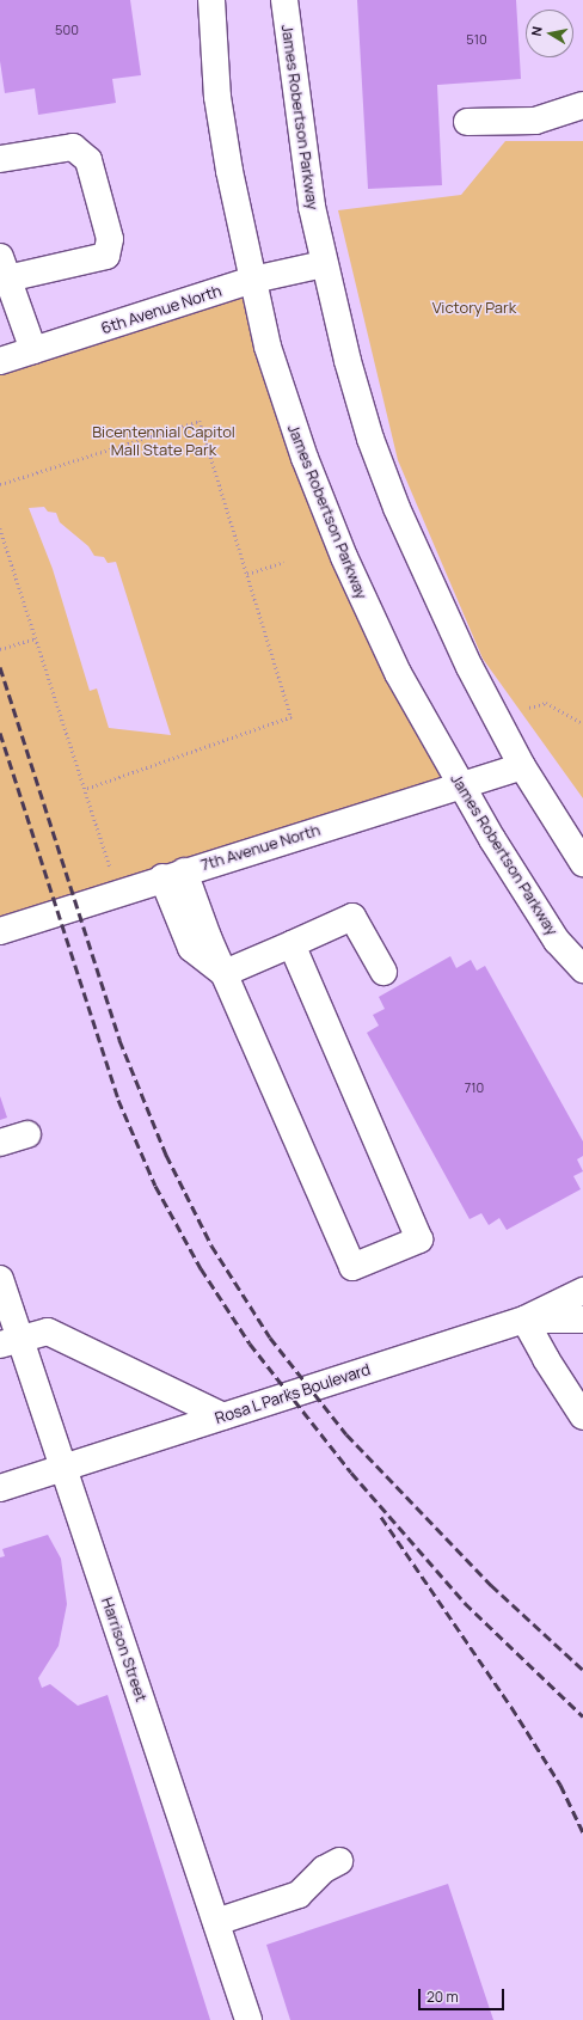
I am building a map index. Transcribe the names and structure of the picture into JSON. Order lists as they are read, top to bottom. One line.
{"streets":{"main road":["James Robertson Parkway","6th Avenue North","7th Avenue North","Rosa L Parks Boulevard","Harrison Street"]},"crossings":[["James Robertson Parkway","6th Avenue North"],["James Robertson Parkway","7th Avenue North"],["Rosa L Parks Boulevard","Harrison Street"]],"parks":["Victory Park","Bicentennial Capitol Mall State Park"],"house_numbers":["500","510","710"],"scale_bar":"20 m","north":"left"}
